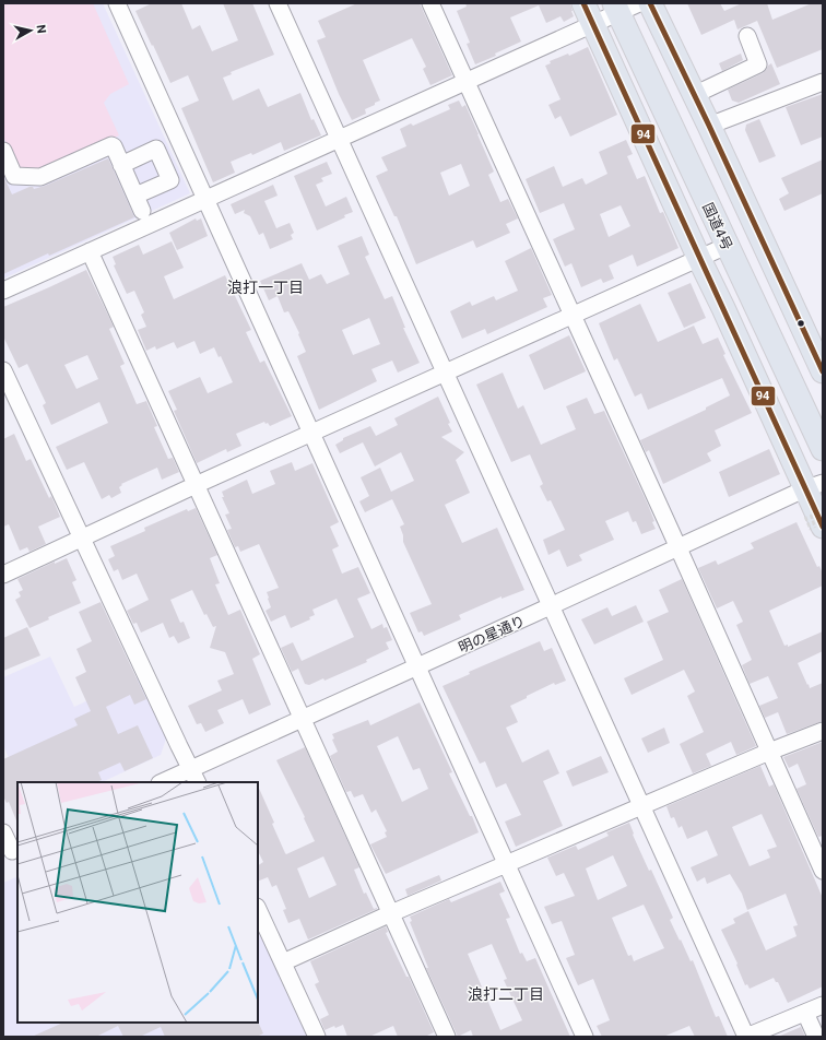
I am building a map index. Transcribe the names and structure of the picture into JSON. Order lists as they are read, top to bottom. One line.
{"streets":{"highway":["国道4号"],"street":["明の星通り"]},"districts":["浪打一丁目","浪打二丁目"],"lines":["transit line 94"],"north":"right"}
